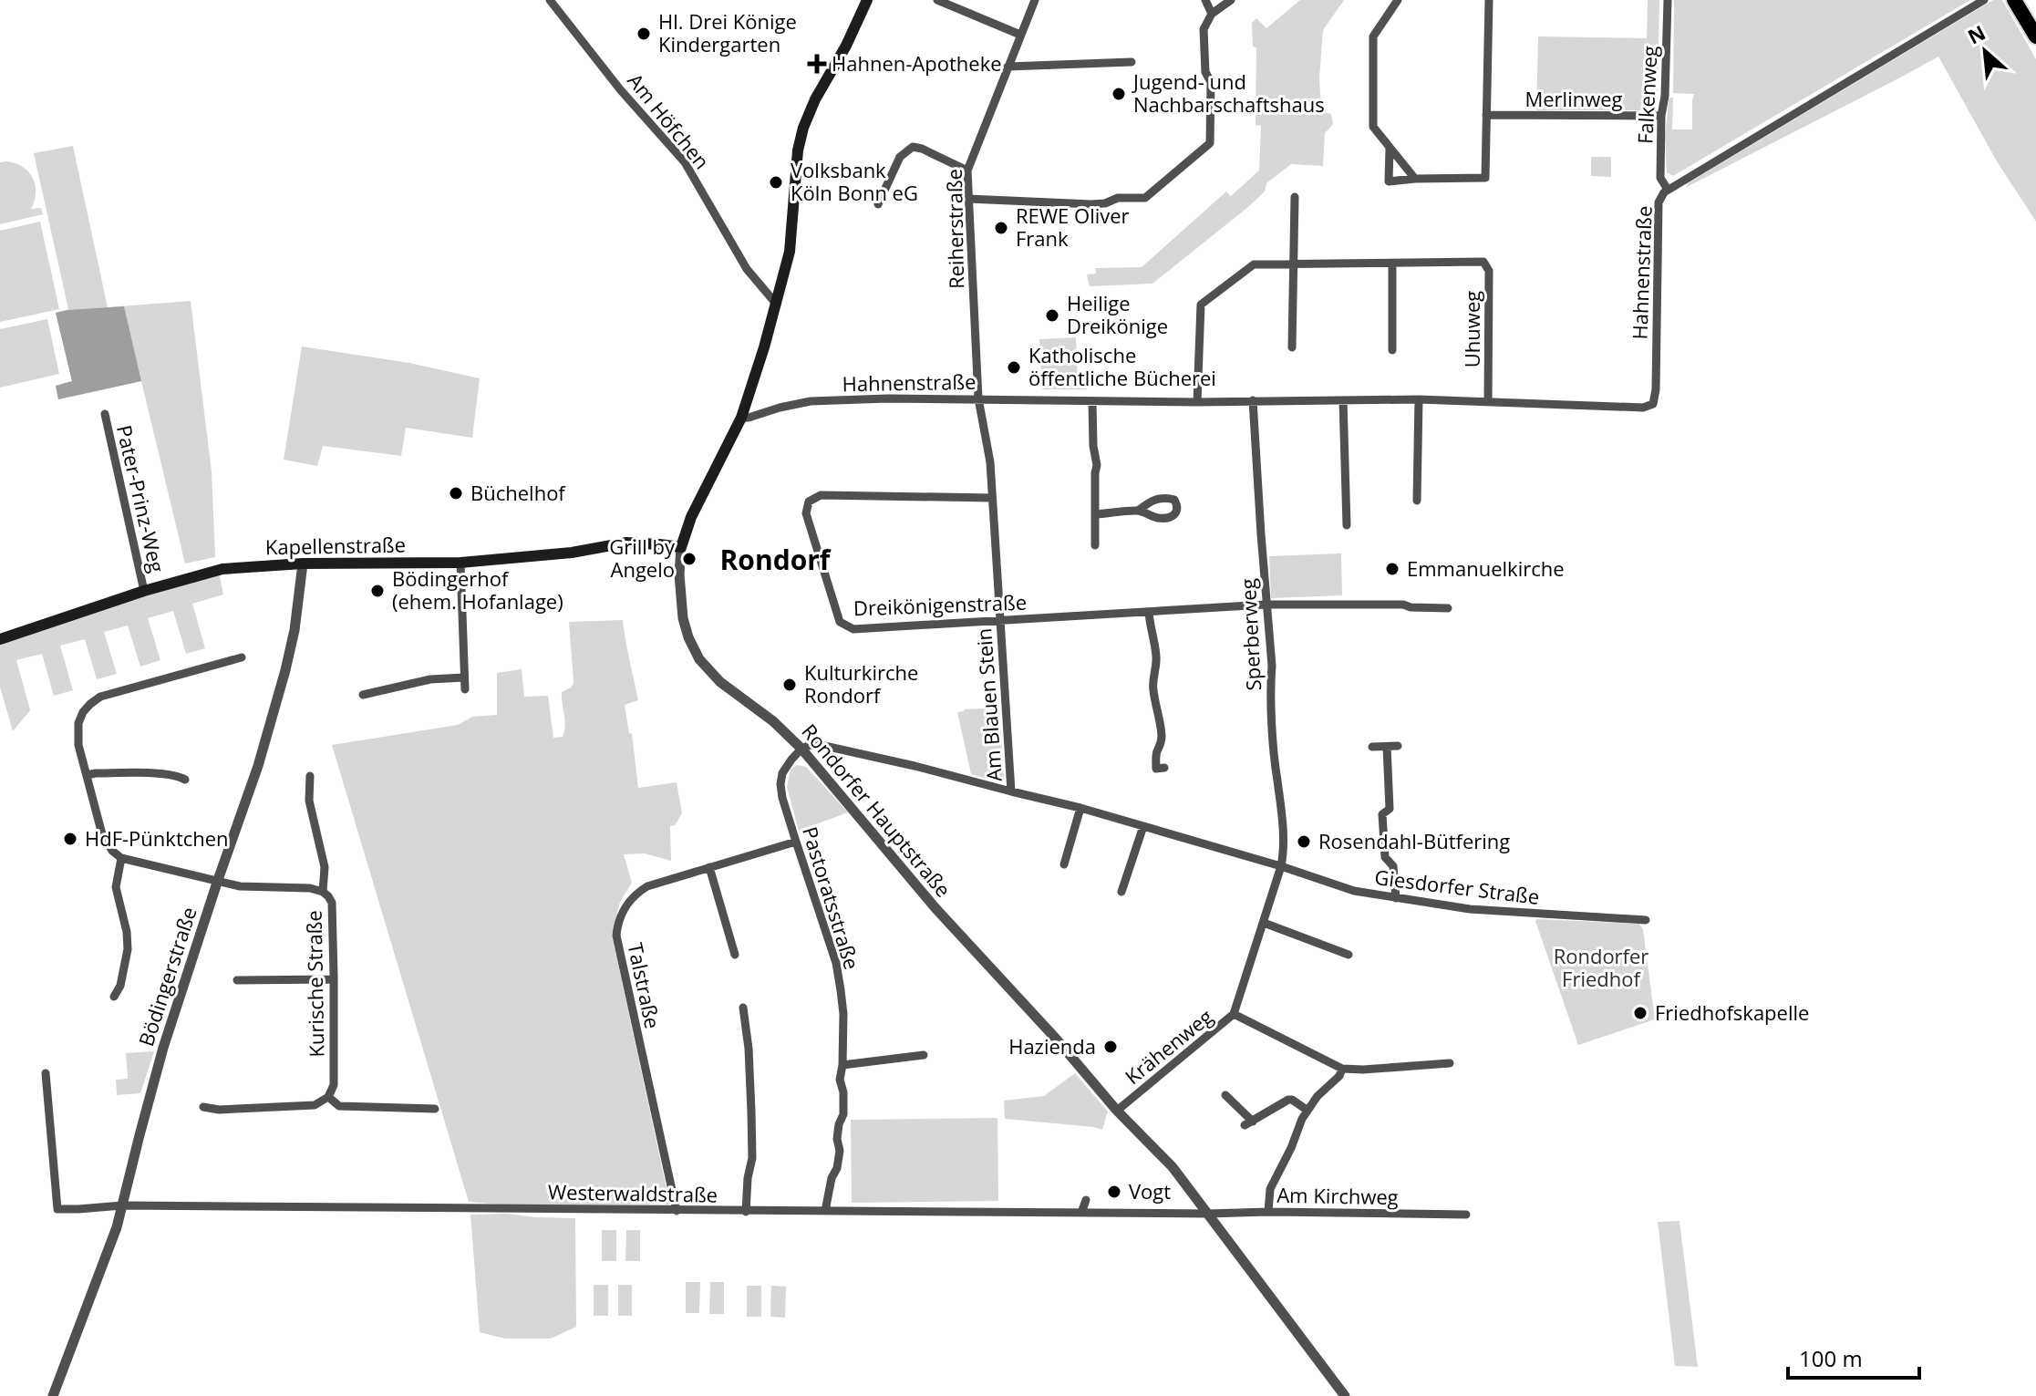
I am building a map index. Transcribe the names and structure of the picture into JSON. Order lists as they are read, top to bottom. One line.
{"streets":{"main road":["Kapellenstraße","Rondorfer Hauptstraße"],"street":["Falkenweg","Merlinweg","Am Höfchen","Reiherstraße","Hahnenstraße","Uhuweg","Pater-Prinz-Weg","Dreikönigenstraße","Sperberweg","Am Blauen Stein","Giesdorfer Straße","Pastoratsstraße","Bödingerstraße","Kurische Straße","Talstraße","Krähenweg","Westerwaldstraße","Am Kirchweg"]},"crossings":[["Falkenweg","Merlinweg"],["Falkenweg","Hahnenstraße"],["Am Höfchen","Rondorfer Hauptstraße"],["Reiherstraße","Hahnenstraße"],["Reiherstraße","Am Blauen Stein"],["Hahnenstraße","Uhuweg"],["Hahnenstraße","Sperberweg"],["Hahnenstraße","Am Blauen Stein"],["Hahnenstraße","Rondorfer Hauptstraße"],["Pater-Prinz-Weg","Kapellenstraße"],["Kapellenstraße","Rondorfer Hauptstraße"],["Kapellenstraße","Bödingerstraße"],["Dreikönigenstraße","Sperberweg"],["Dreikönigenstraße","Am Blauen Stein"],["Sperberweg","Giesdorfer Straße"],["Sperberweg","Krähenweg"],["Am Blauen Stein","Giesdorfer Straße"],["Rondorfer Hauptstraße","Giesdorfer Straße"],["Rondorfer Hauptstraße","Pastoratsstraße"],["Rondorfer Hauptstraße","Krähenweg"],["Rondorfer Hauptstraße","Westerwaldstraße"],["Rondorfer Hauptstraße","Am Kirchweg"],["Giesdorfer Straße","Pastoratsstraße"],["Giesdorfer Straße","Krähenweg"],["Pastoratsstraße","Talstraße"],["Pastoratsstraße","Westerwaldstraße"],["Bödingerstraße","Kurische Straße"],["Bödingerstraße","Westerwaldstraße"],["Talstraße","Westerwaldstraße"],["Westerwaldstraße","Am Kirchweg"]],"districts":["Rondorf"],"parks":["Rondorfer Friedhof"],"places":{"other":["Hl. Drei Könige Kindergarten","Jugend- und Nachbarschaftshaus","Volksbank Köln Bonn eG","REWE Oliver Frank","Heilige Dreikönige","Katholische öffentliche Bücherei","Büchelhof","Grill by Angelo","Emmanuelkirche","Bödingerhof (ehem. Hofanlage)","Kulturkirche Rondorf","HdF-Pünktchen","Rosendahl-Bütfering","Friedhofskapelle","Hazienda","Vogt"],"health":["Hahnen-Apotheke"]},"scale_bar":"100 m","north":"top left"}
